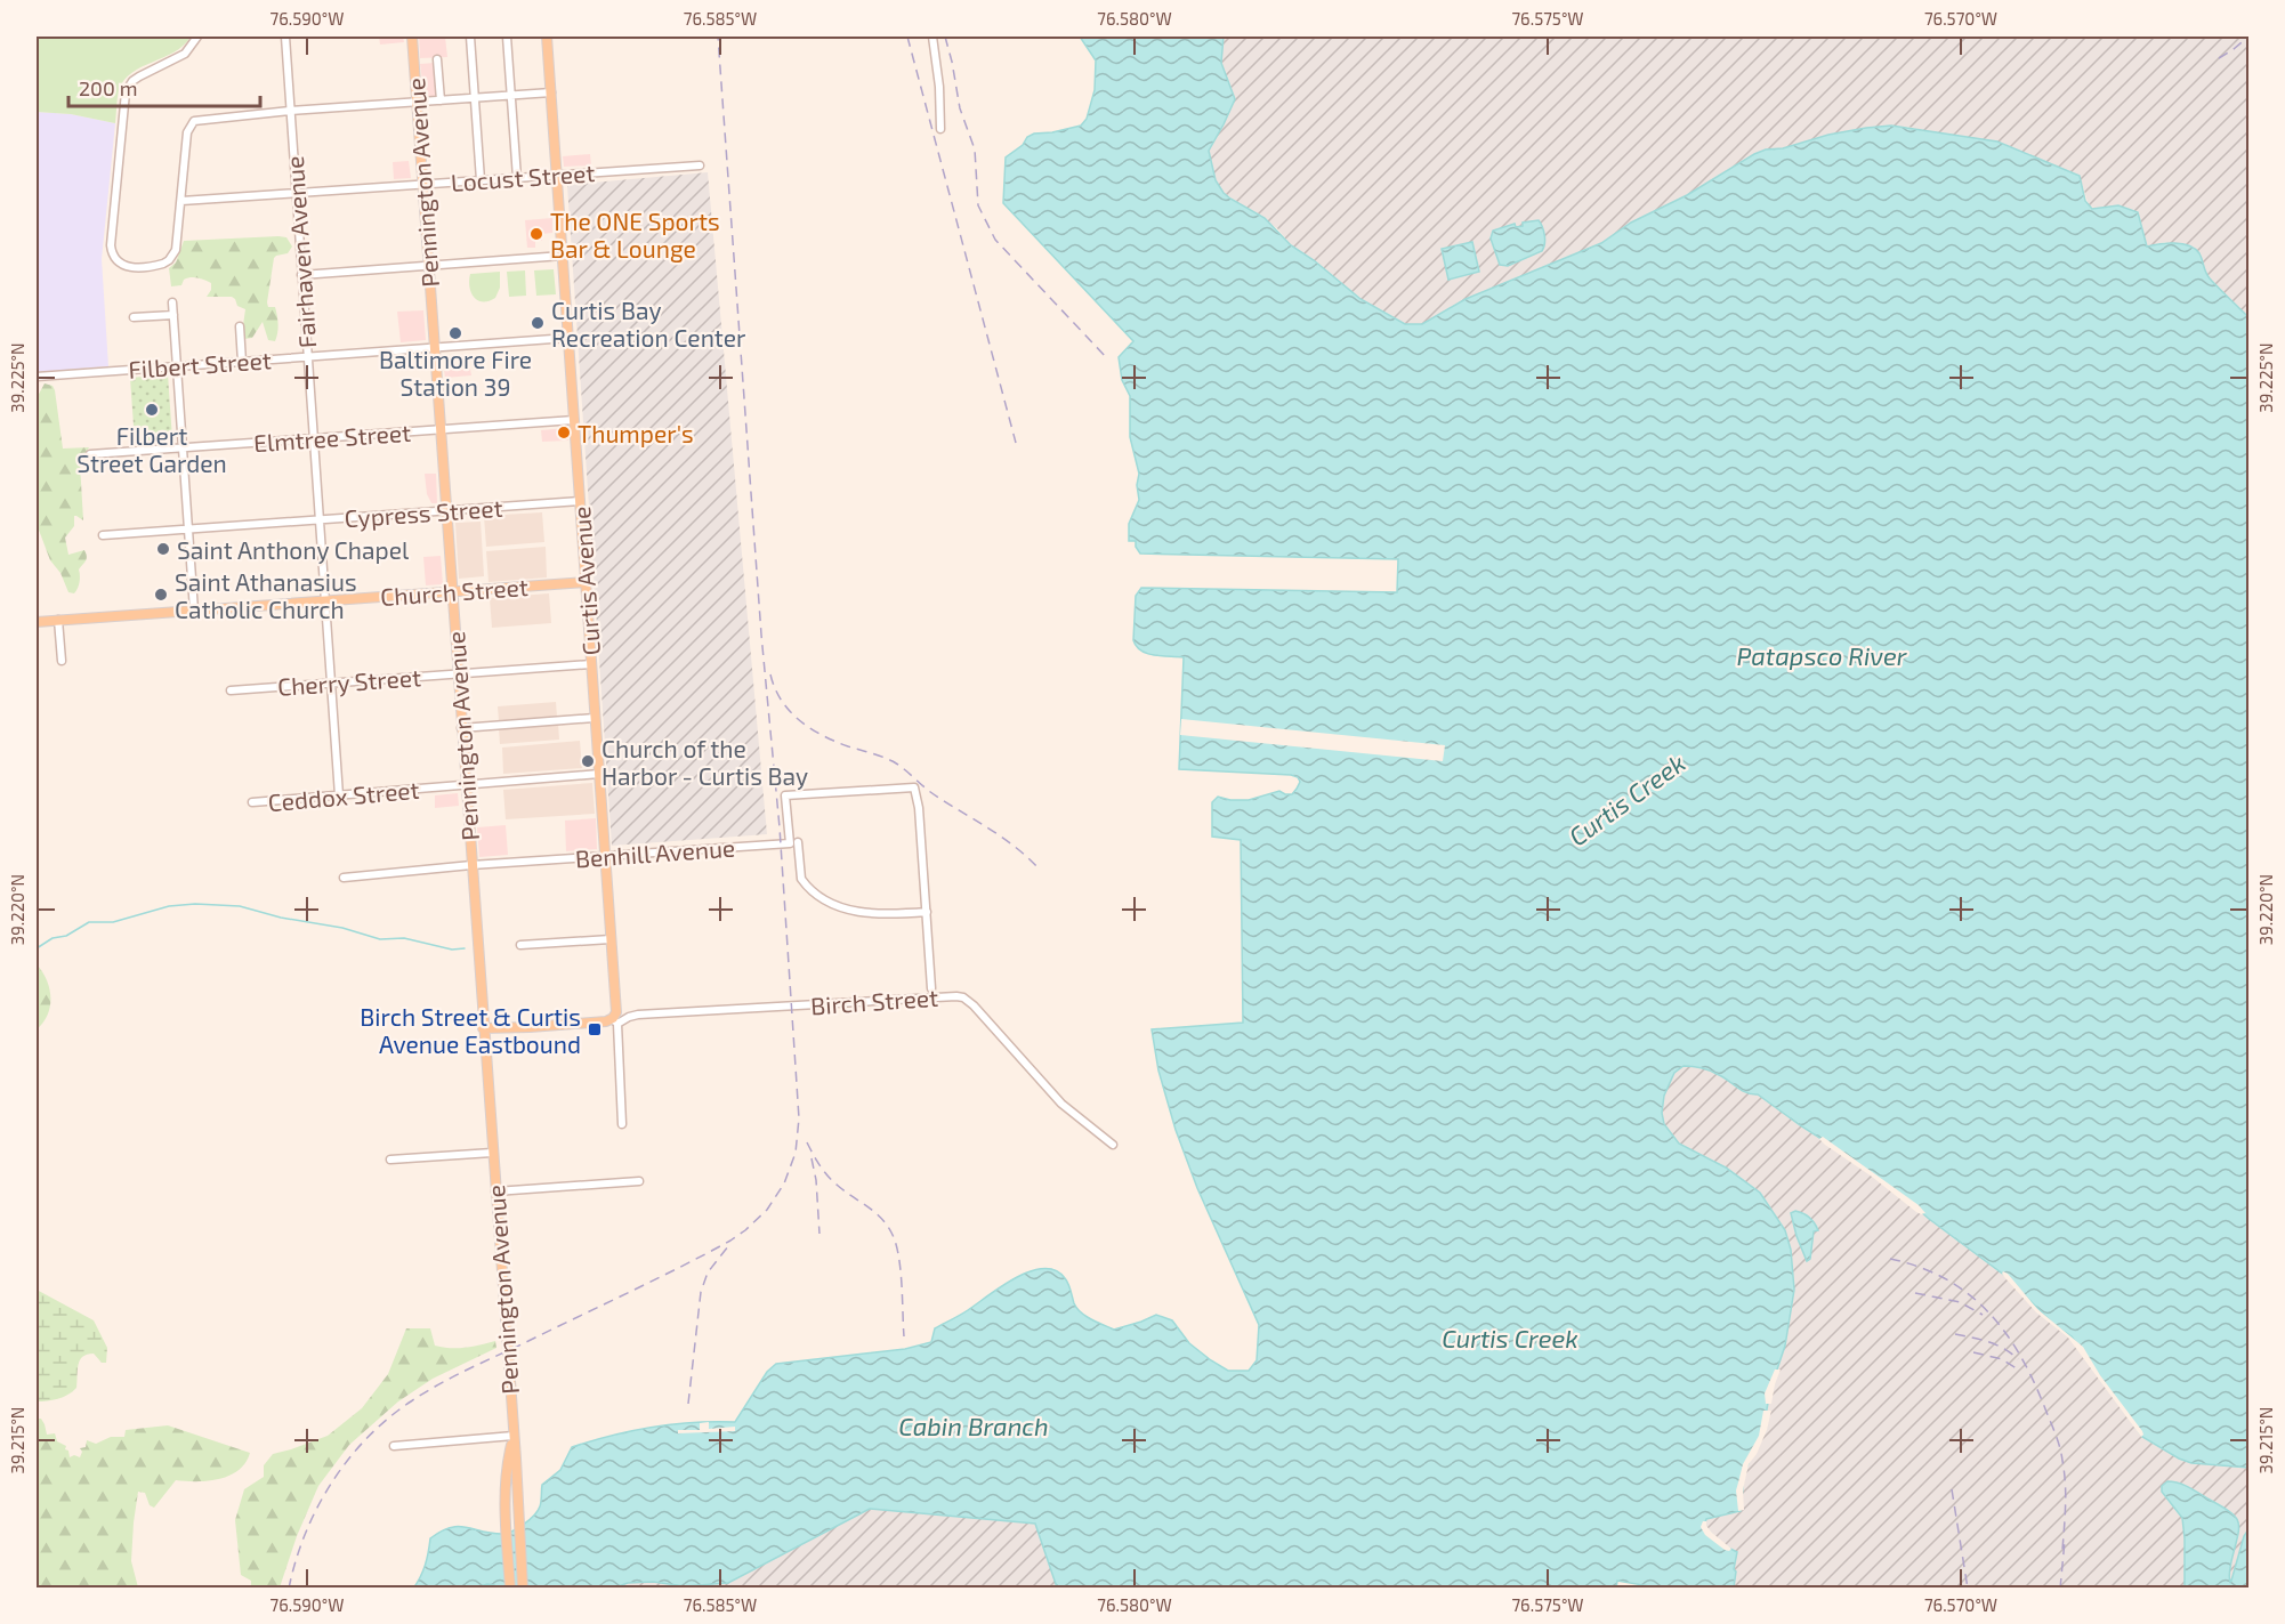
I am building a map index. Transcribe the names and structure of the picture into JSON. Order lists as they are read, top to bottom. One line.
{"streets":{"main road":["Pennington Avenue","Curtis Avenue","Church Street","Birch Street"],"street":["Locust Street","Fairhaven Avenue","Filbert Street","Elmtree Street","Cypress Street","Cherry Street","Ceddox Street","Benhill Avenue"]},"crossings":[["Locust Street","Pennington Avenue"],["Locust Street","Fairhaven Avenue"],["Locust Street","Curtis Avenue"],["Pennington Avenue","Filbert Street"],["Pennington Avenue","Elmtree Street"],["Pennington Avenue","Cypress Street"],["Pennington Avenue","Church Street"],["Pennington Avenue","Cherry Street"],["Pennington Avenue","Ceddox Street"],["Pennington Avenue","Benhill Avenue"],["Pennington Avenue","Birch Street"],["Fairhaven Avenue","Filbert Street"],["Fairhaven Avenue","Elmtree Street"],["Fairhaven Avenue","Cypress Street"],["Fairhaven Avenue","Church Street"],["Fairhaven Avenue","Cherry Street"],["Fairhaven Avenue","Ceddox Street"],["Filbert Street","Curtis Avenue"],["Elmtree Street","Curtis Avenue"],["Cypress Street","Curtis Avenue"],["Curtis Avenue","Church Street"],["Curtis Avenue","Cherry Street"],["Curtis Avenue","Ceddox Street"],["Curtis Avenue","Benhill Avenue"],["Curtis Avenue","Birch Street"]],"water":["Patapsco River","Curtis Creek","Cabin Branch"],"places":{"other":["The ONE Sports Bar & Lounge","Curtis Bay Recreation Center","Baltimore Fire Station 39","Filbert Street Garden","Thumper's","Saint Anthony Chapel","Saint Athanasius Catholic Church","Church of the Harbor - Curtis Bay"],"transit":["Birch Street & Curtis Avenue Eastbound"]},"scale_bar":"200 m","coordinates":["76.590°W","76.585°W","76.580°W","76.575°W","76.570°W","39.225°N","39.220°N","39.215°N"]}
